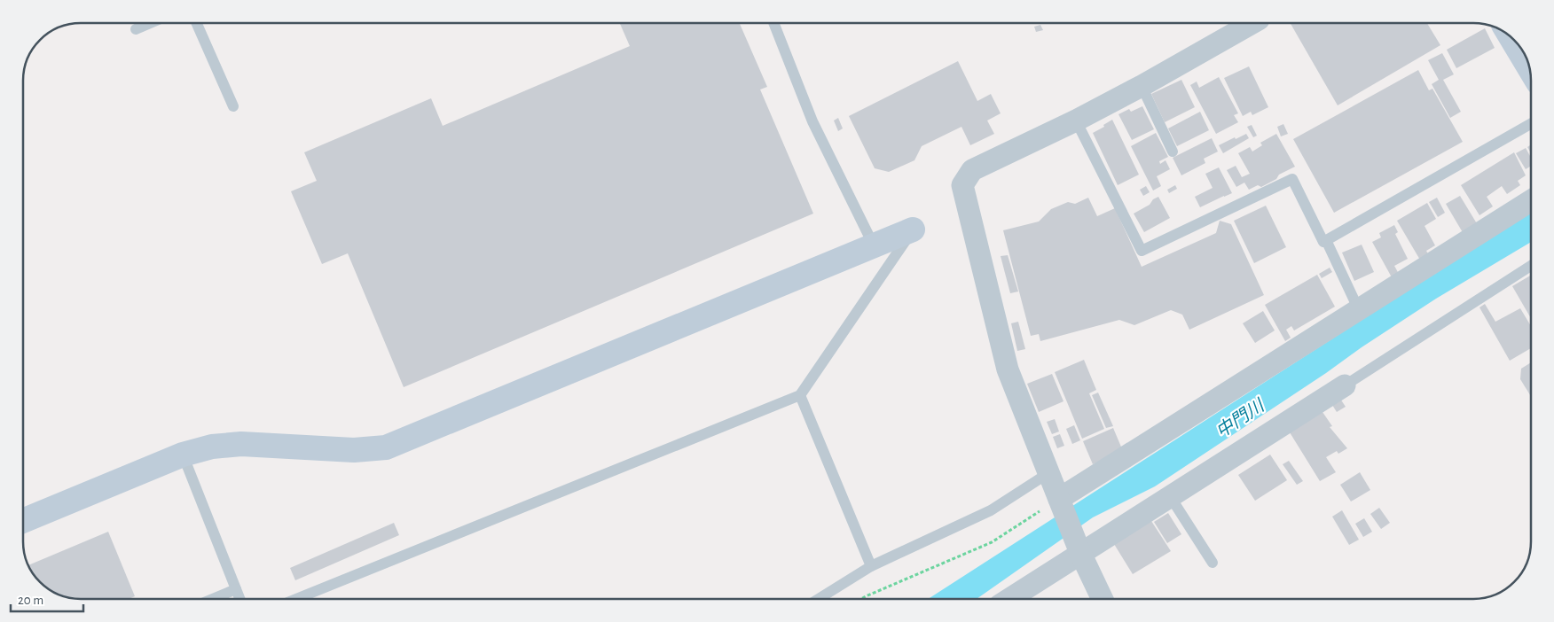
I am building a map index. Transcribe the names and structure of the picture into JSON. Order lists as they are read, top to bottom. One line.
{"water":["中門川"],"scale_bar":"20 m"}
